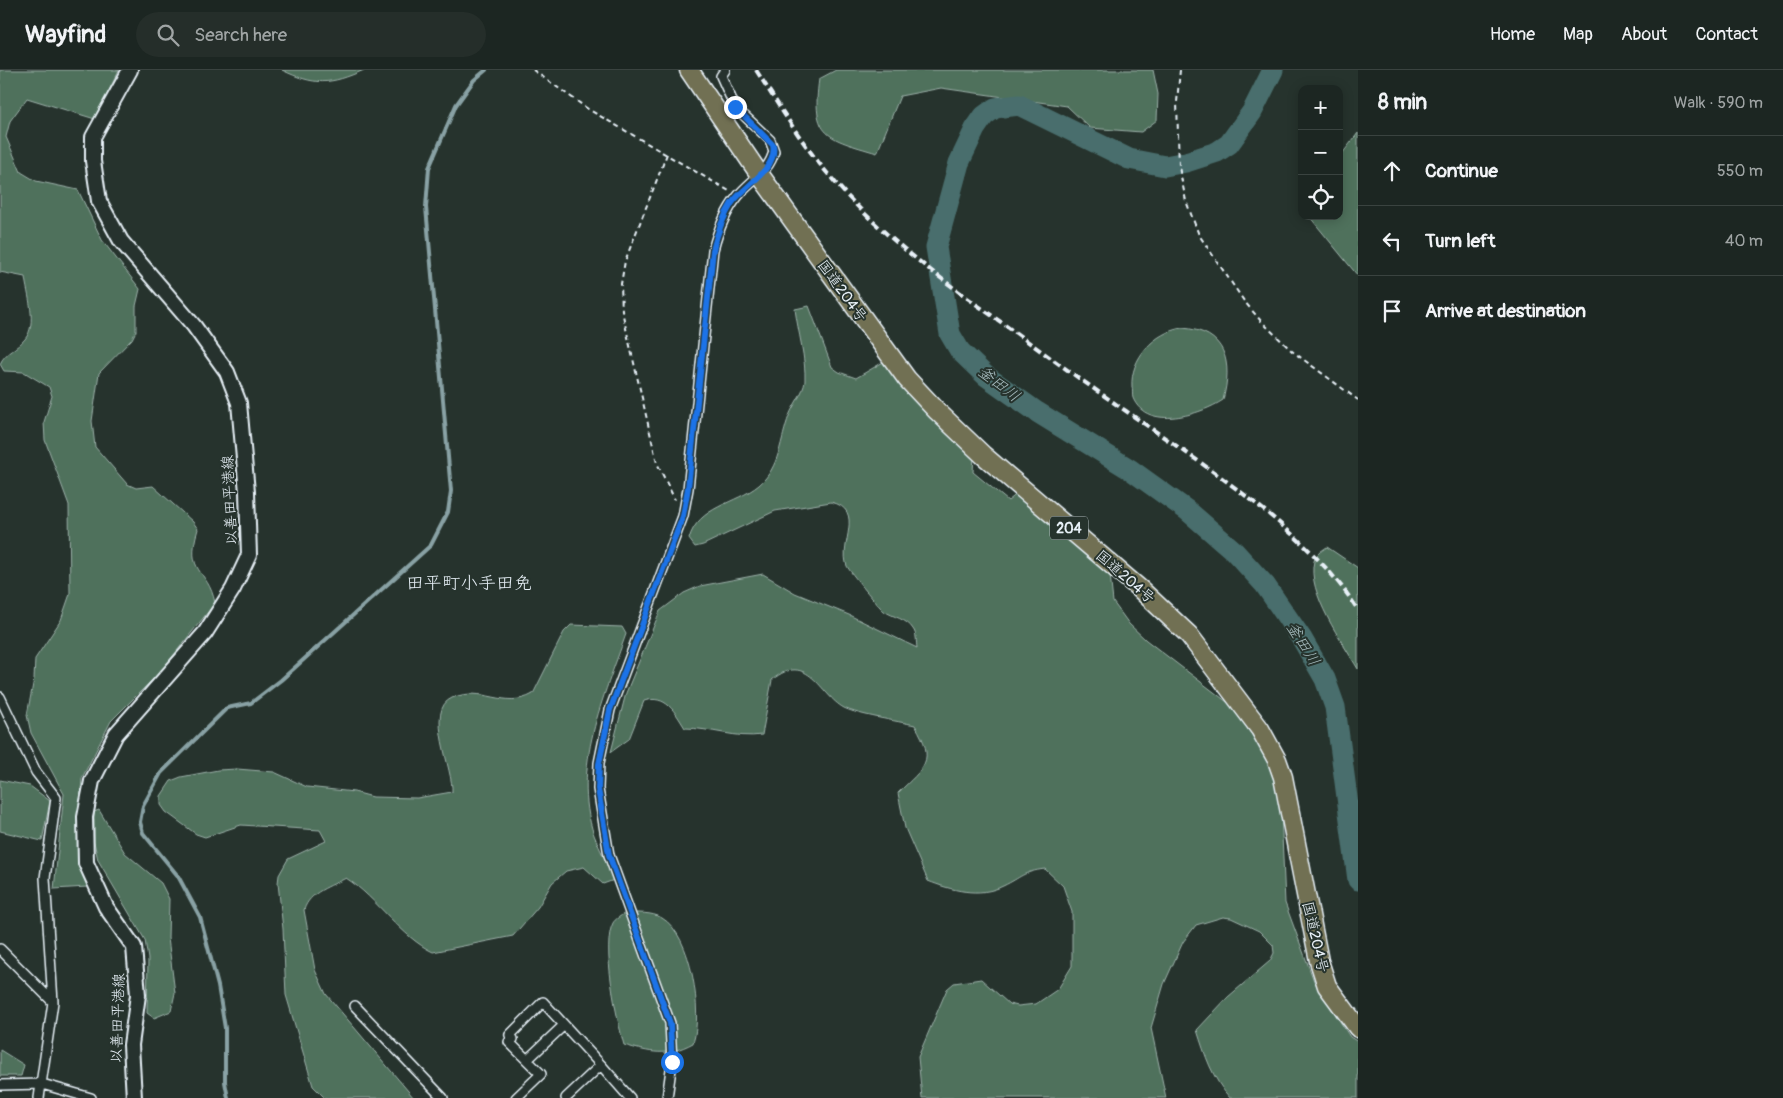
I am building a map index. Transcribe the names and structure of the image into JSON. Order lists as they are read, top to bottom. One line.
{"streets":{"highway":["国道204号","204"],"main road":["以善田平港線"]},"districts":["田平町小手田免"],"water":["釜田川"],"page":{"header":"Wayfind","search":"Search here","nav":["Home","Map","About","Contact"],"heading":["8 min","Walk · 590 m"],"map_buttons":["+","−"],"list":[["Continue","550 m"],["Turn left","40 m"],"Arrive at destination"]}}
